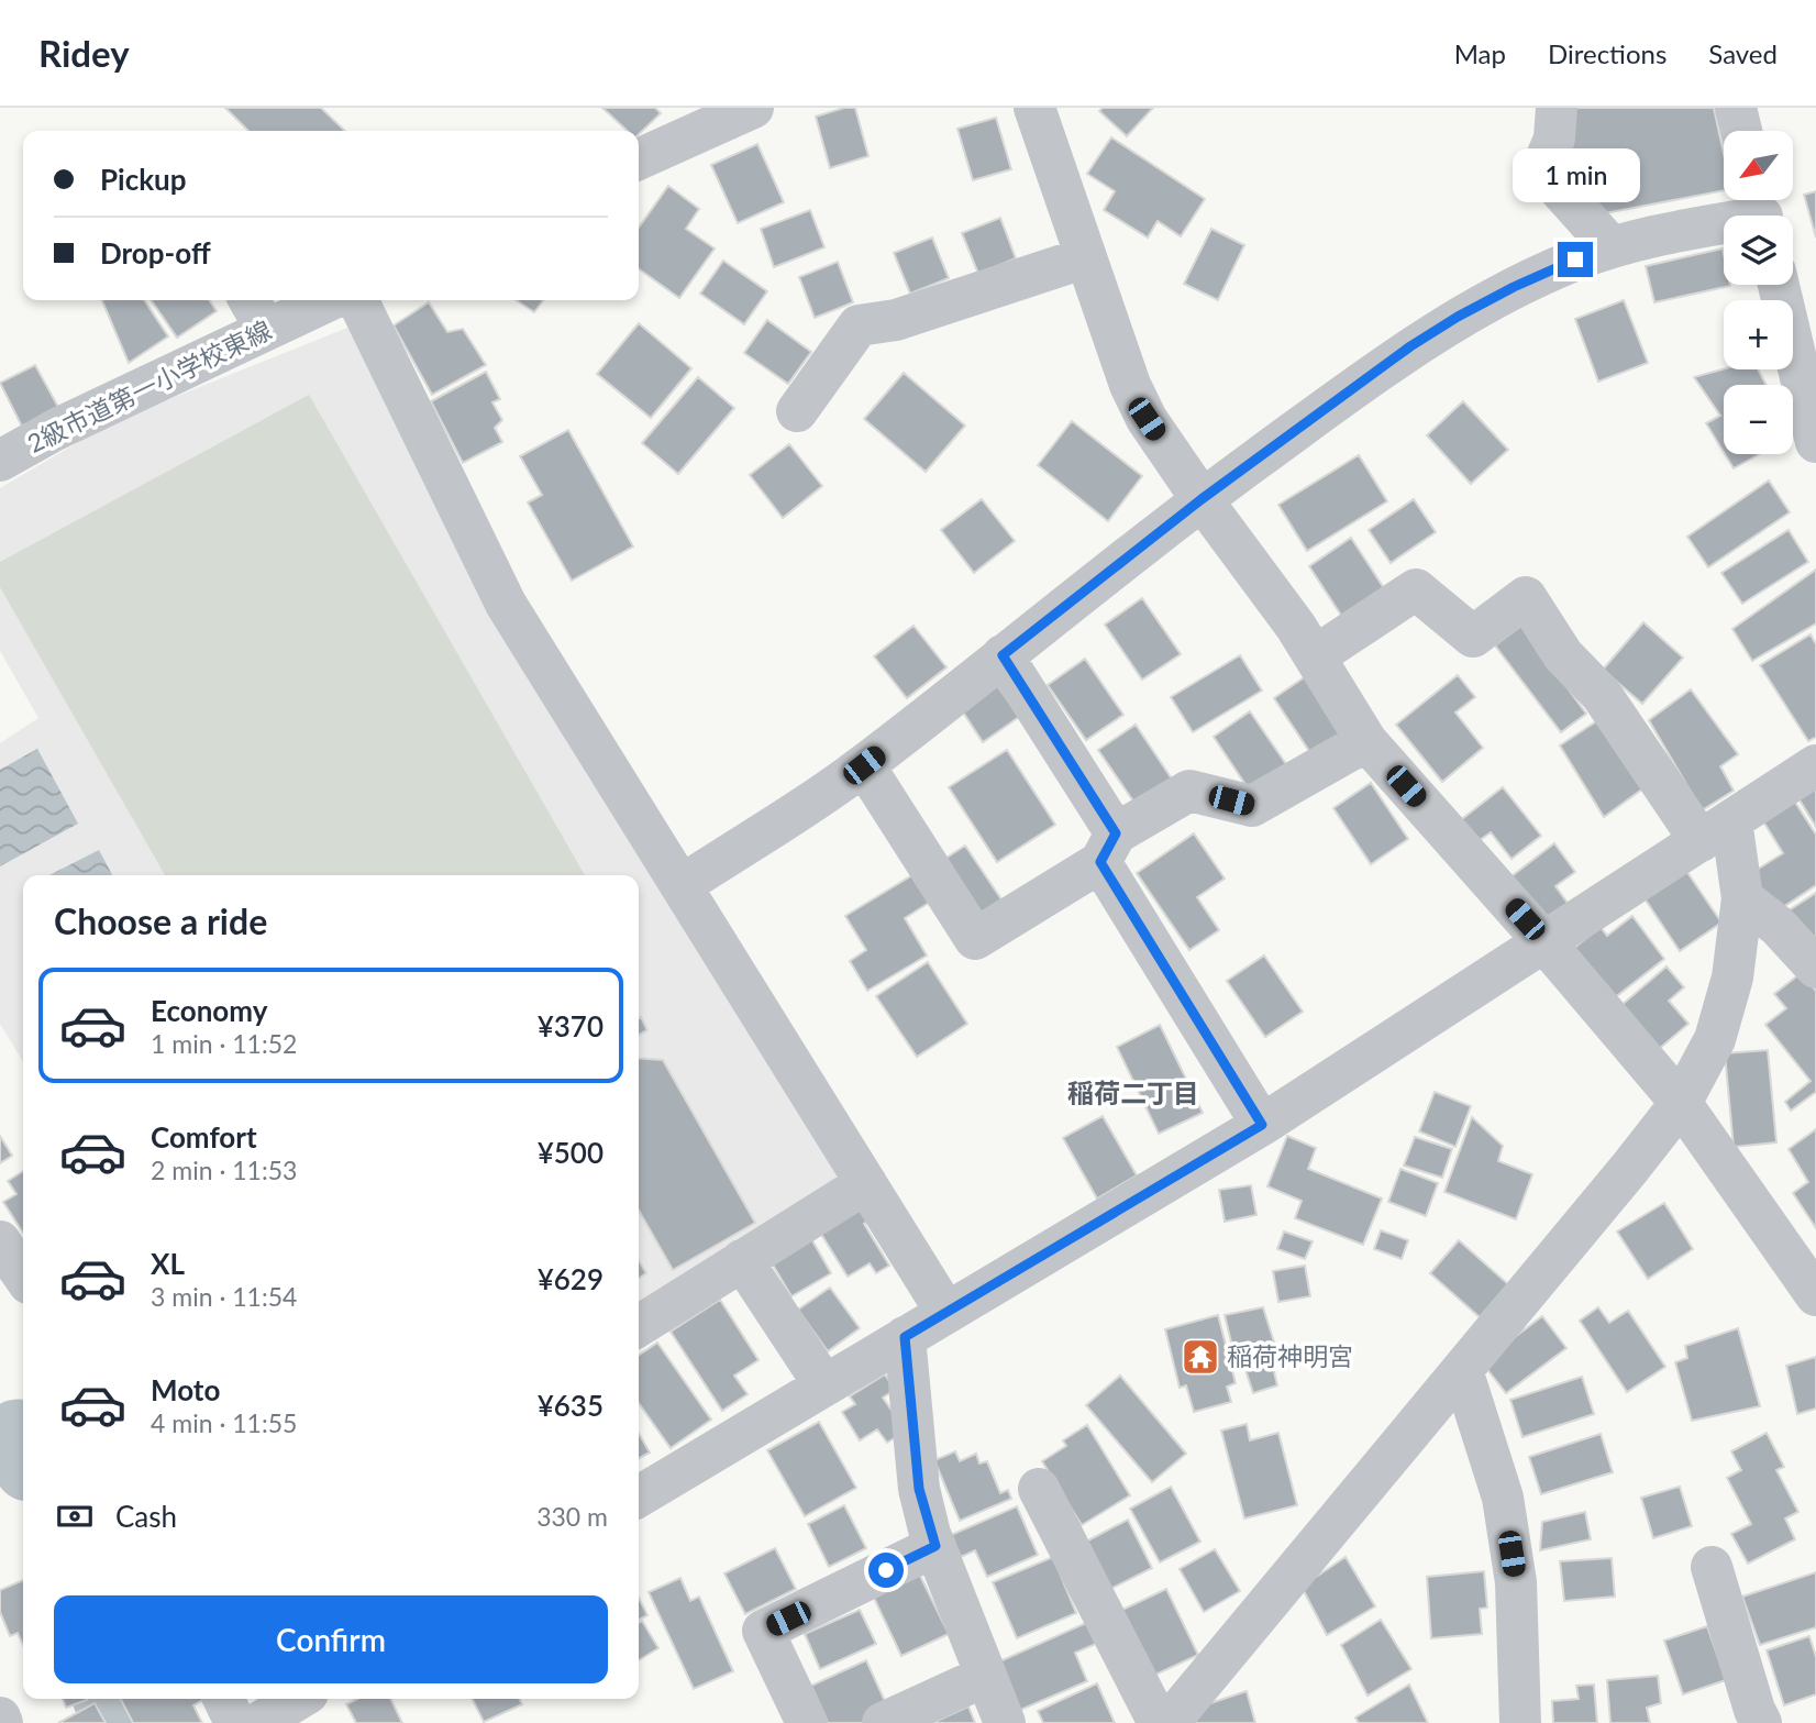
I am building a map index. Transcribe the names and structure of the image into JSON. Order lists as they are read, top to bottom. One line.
{"streets":{"street":["2級市道第一小学校東線"]},"districts":["稲荷二丁目"],"places":{"temple":["稲荷神明宮"]},"north":"bottom left","page":{"header":"Ridey","nav":["Map","Directions","Saved"],"map_buttons":["+","−"],"banner":["Pickup","Drop-off"],"bubble":"1 min","heading":"Choose a ride","list":[{"name":"Economy","note":"1 min · 11:52","value":"¥370"},{"name":"Comfort","note":"2 min · 11:53","value":"¥500"},{"name":"XL","note":"3 min · 11:54","value":"¥629"},{"name":"Moto","note":"4 min · 11:55","value":"¥635"}],"pay":["Cash","330 m"],"buttons":"Confirm"}}
